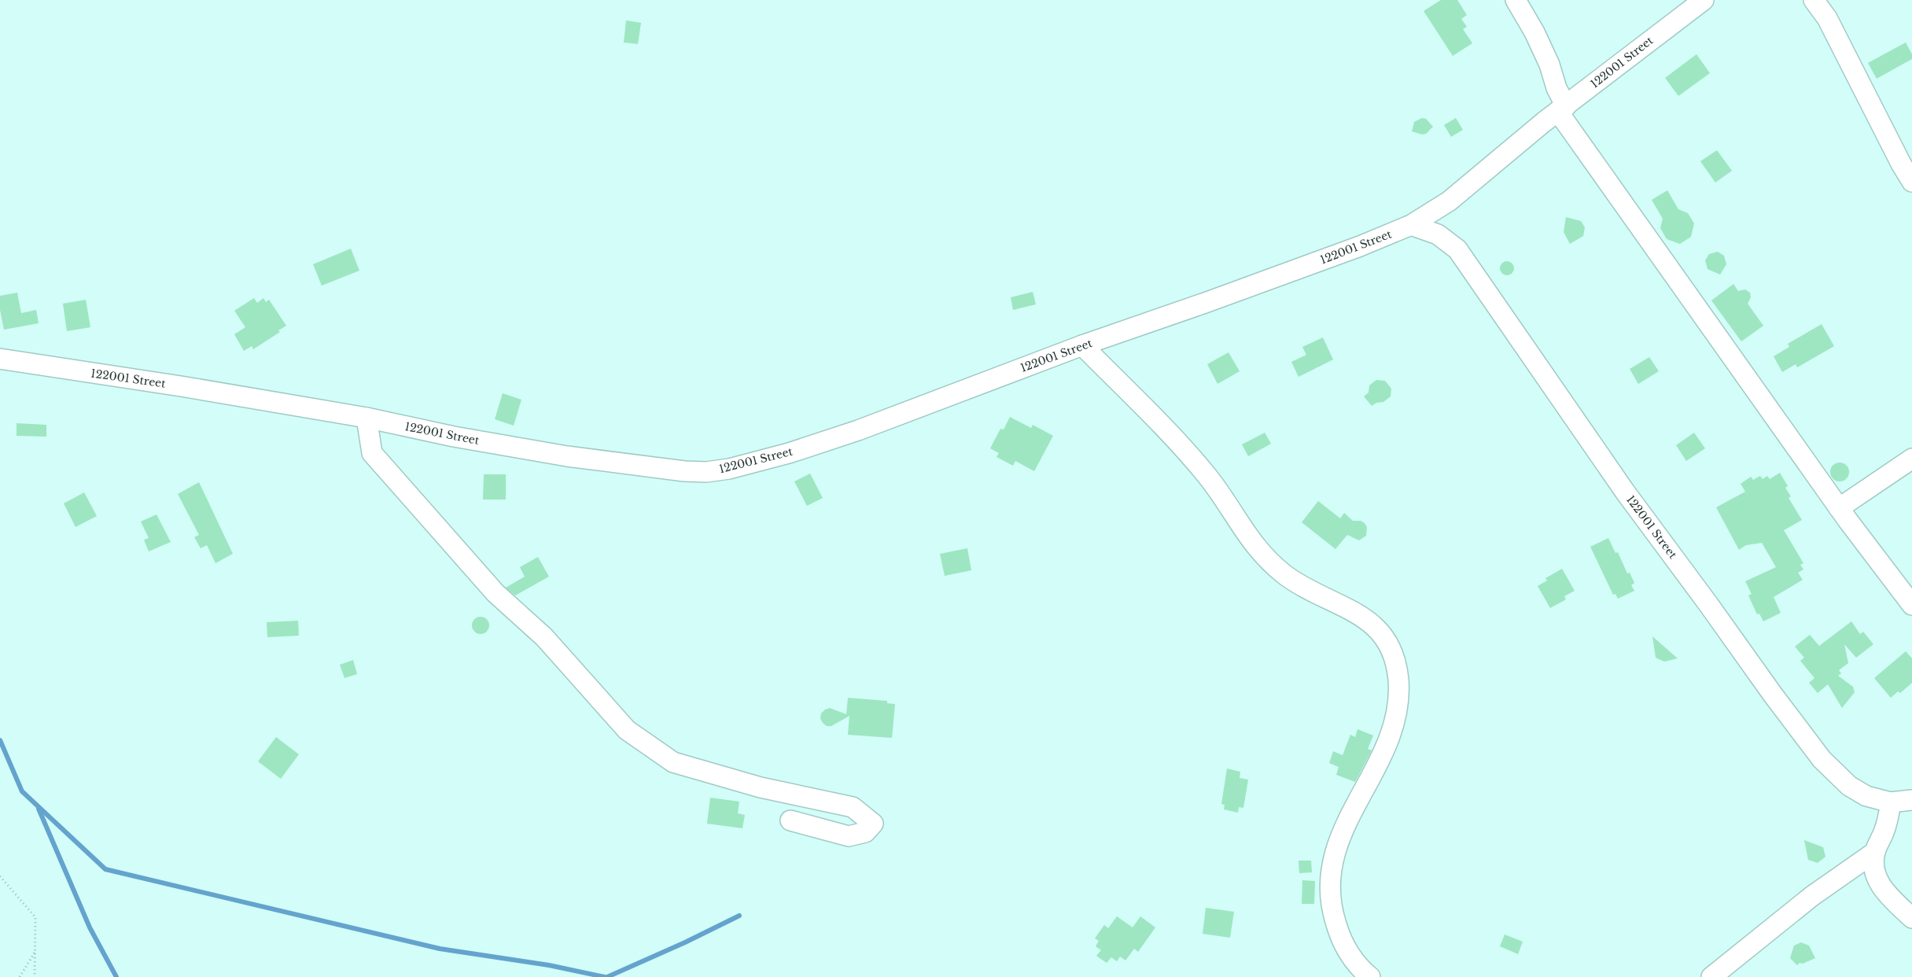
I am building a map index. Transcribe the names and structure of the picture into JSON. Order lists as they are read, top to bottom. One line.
{"streets":{"street":["122001 Street"]}}
